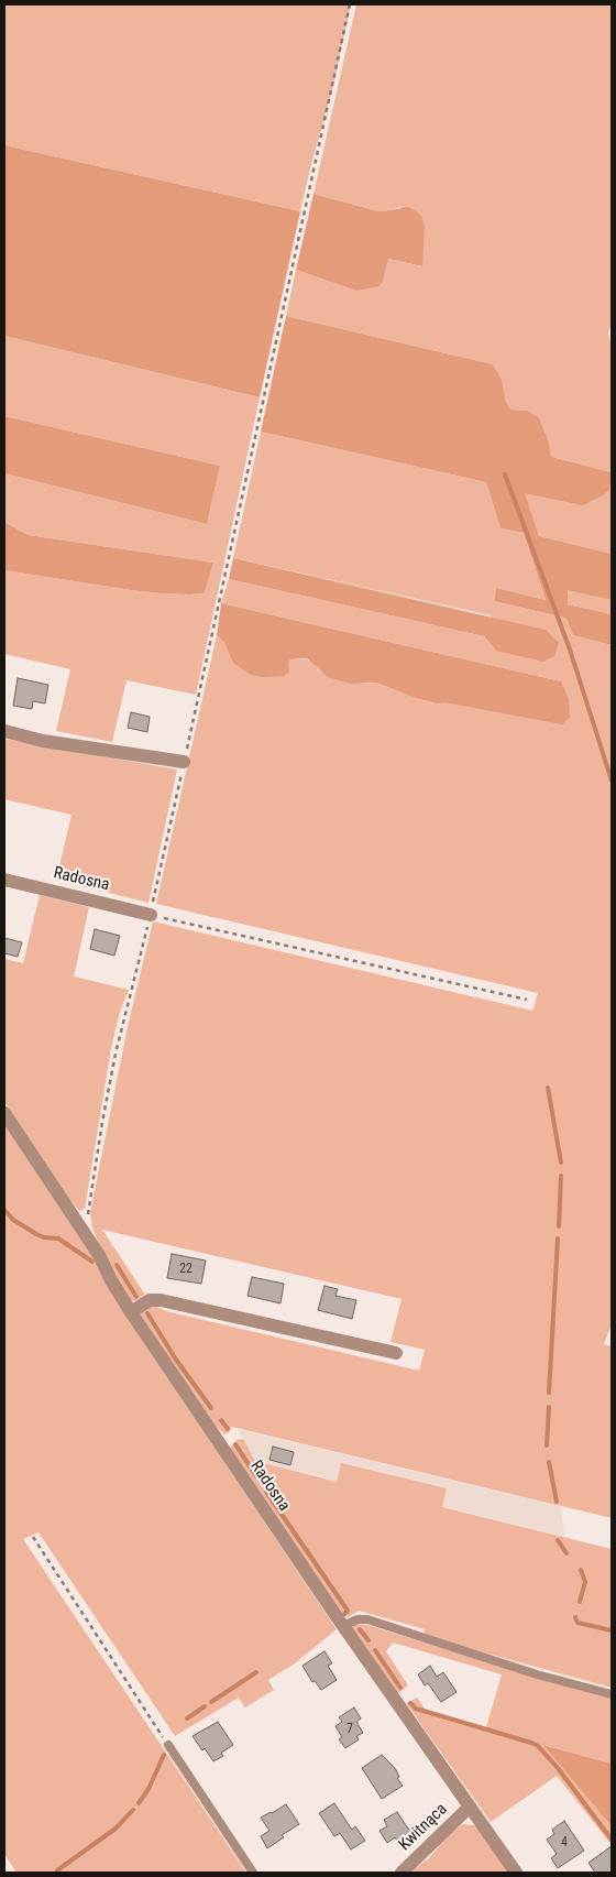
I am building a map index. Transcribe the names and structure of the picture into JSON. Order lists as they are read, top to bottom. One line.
{"streets":{"street":["Radosna","Kwitnąca"]},"crossings":[["Radosna","Kwitnąca"]],"house_numbers":["22","7","4"]}
